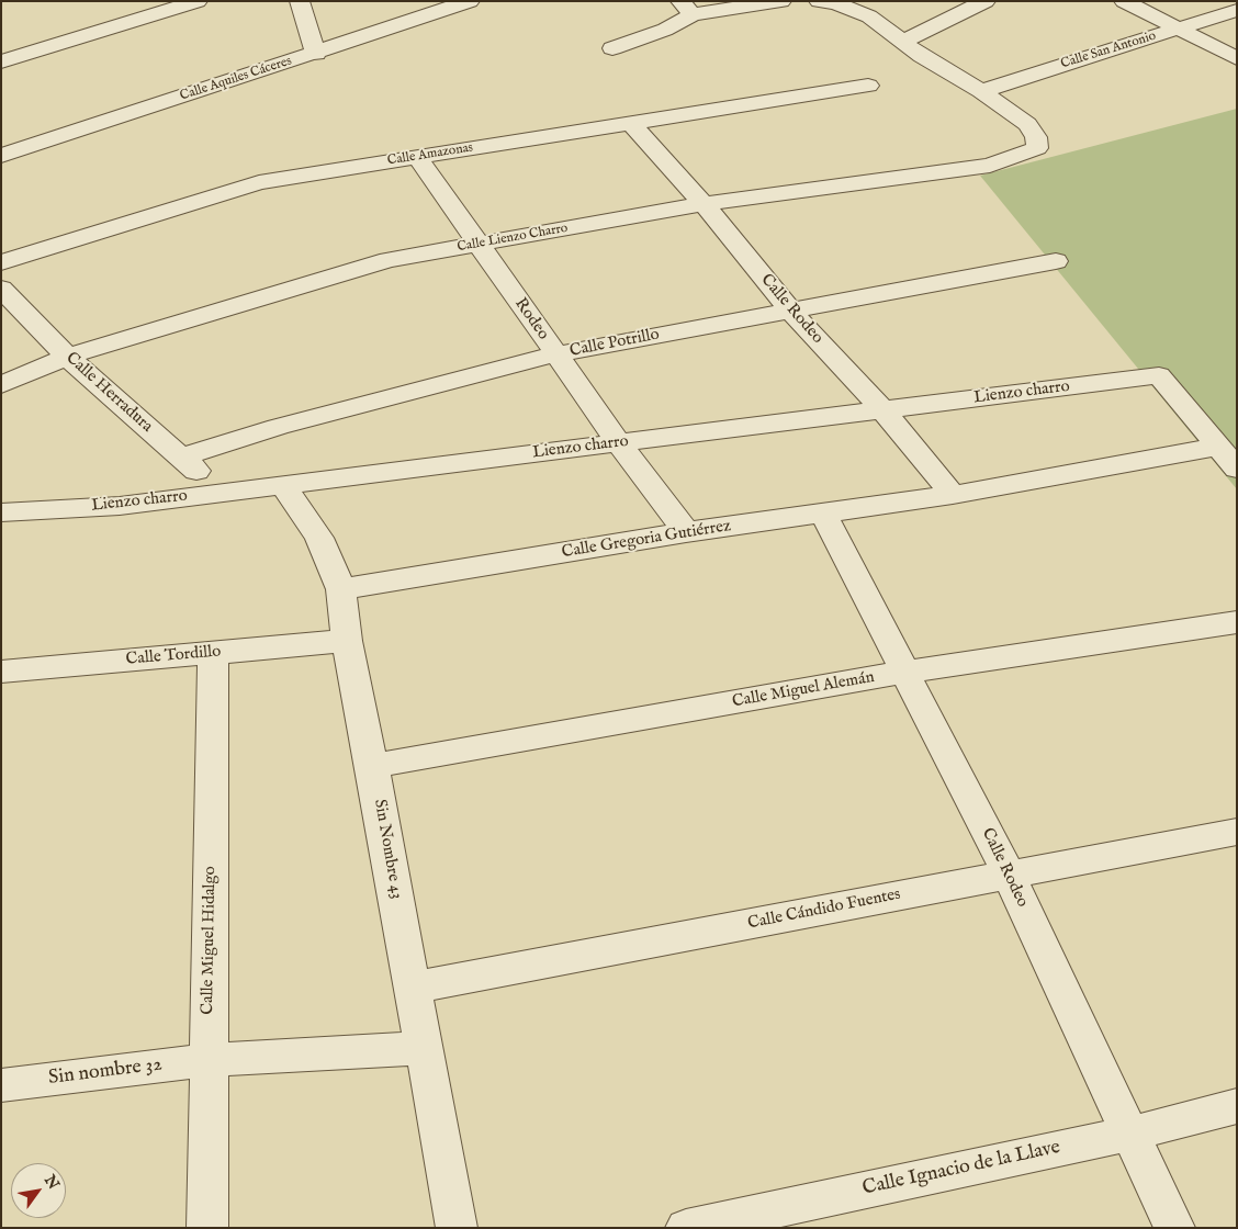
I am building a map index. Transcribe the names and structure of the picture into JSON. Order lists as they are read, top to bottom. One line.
{"streets":{"street":["Calle San Antonio","Calle Aquiles Cáceres","Calle Amazonas","Calle Lienzo Charro","Calle Rodeo","Rodeo","Calle Potrillo","Calle Herradura","Lienzo charro","Calle Gregoria Gutiérrez","Calle Tordillo","Calle Miguel Alemán","Sin Nombre 43","Calle Cándido Fuentes","Calle Miguel Hidalgo","Sin nombre 32","Calle Ignacio de la Llave"]},"crossings":[["Calle San Antonio","Calle Lienzo Charro"],["Calle Amazonas","Calle Rodeo"],["Calle Amazonas","Rodeo"],["Calle Lienzo Charro","Calle Rodeo"],["Calle Lienzo Charro","Rodeo"],["Calle Lienzo Charro","Calle Herradura"],["Calle Rodeo","Calle Potrillo"],["Calle Rodeo","Lienzo charro"],["Calle Rodeo","Calle Gregoria Gutiérrez"],["Calle Rodeo","Calle Miguel Alemán"],["Calle Rodeo","Calle Cándido Fuentes"],["Calle Rodeo","Calle Ignacio de la Llave"],["Rodeo","Calle Potrillo"],["Rodeo","Lienzo charro"],["Rodeo","Calle Gregoria Gutiérrez"],["Calle Potrillo","Calle Herradura"],["Calle Herradura","Lienzo charro"],["Lienzo charro","Sin Nombre 43"],["Calle Gregoria Gutiérrez","Sin Nombre 43"],["Calle Tordillo","Sin Nombre 43"],["Calle Tordillo","Calle Miguel Hidalgo"],["Calle Miguel Alemán","Sin Nombre 43"],["Sin Nombre 43","Calle Cándido Fuentes"],["Sin Nombre 43","Sin nombre 32"],["Calle Miguel Hidalgo","Sin nombre 32"]],"north":"top right"}
